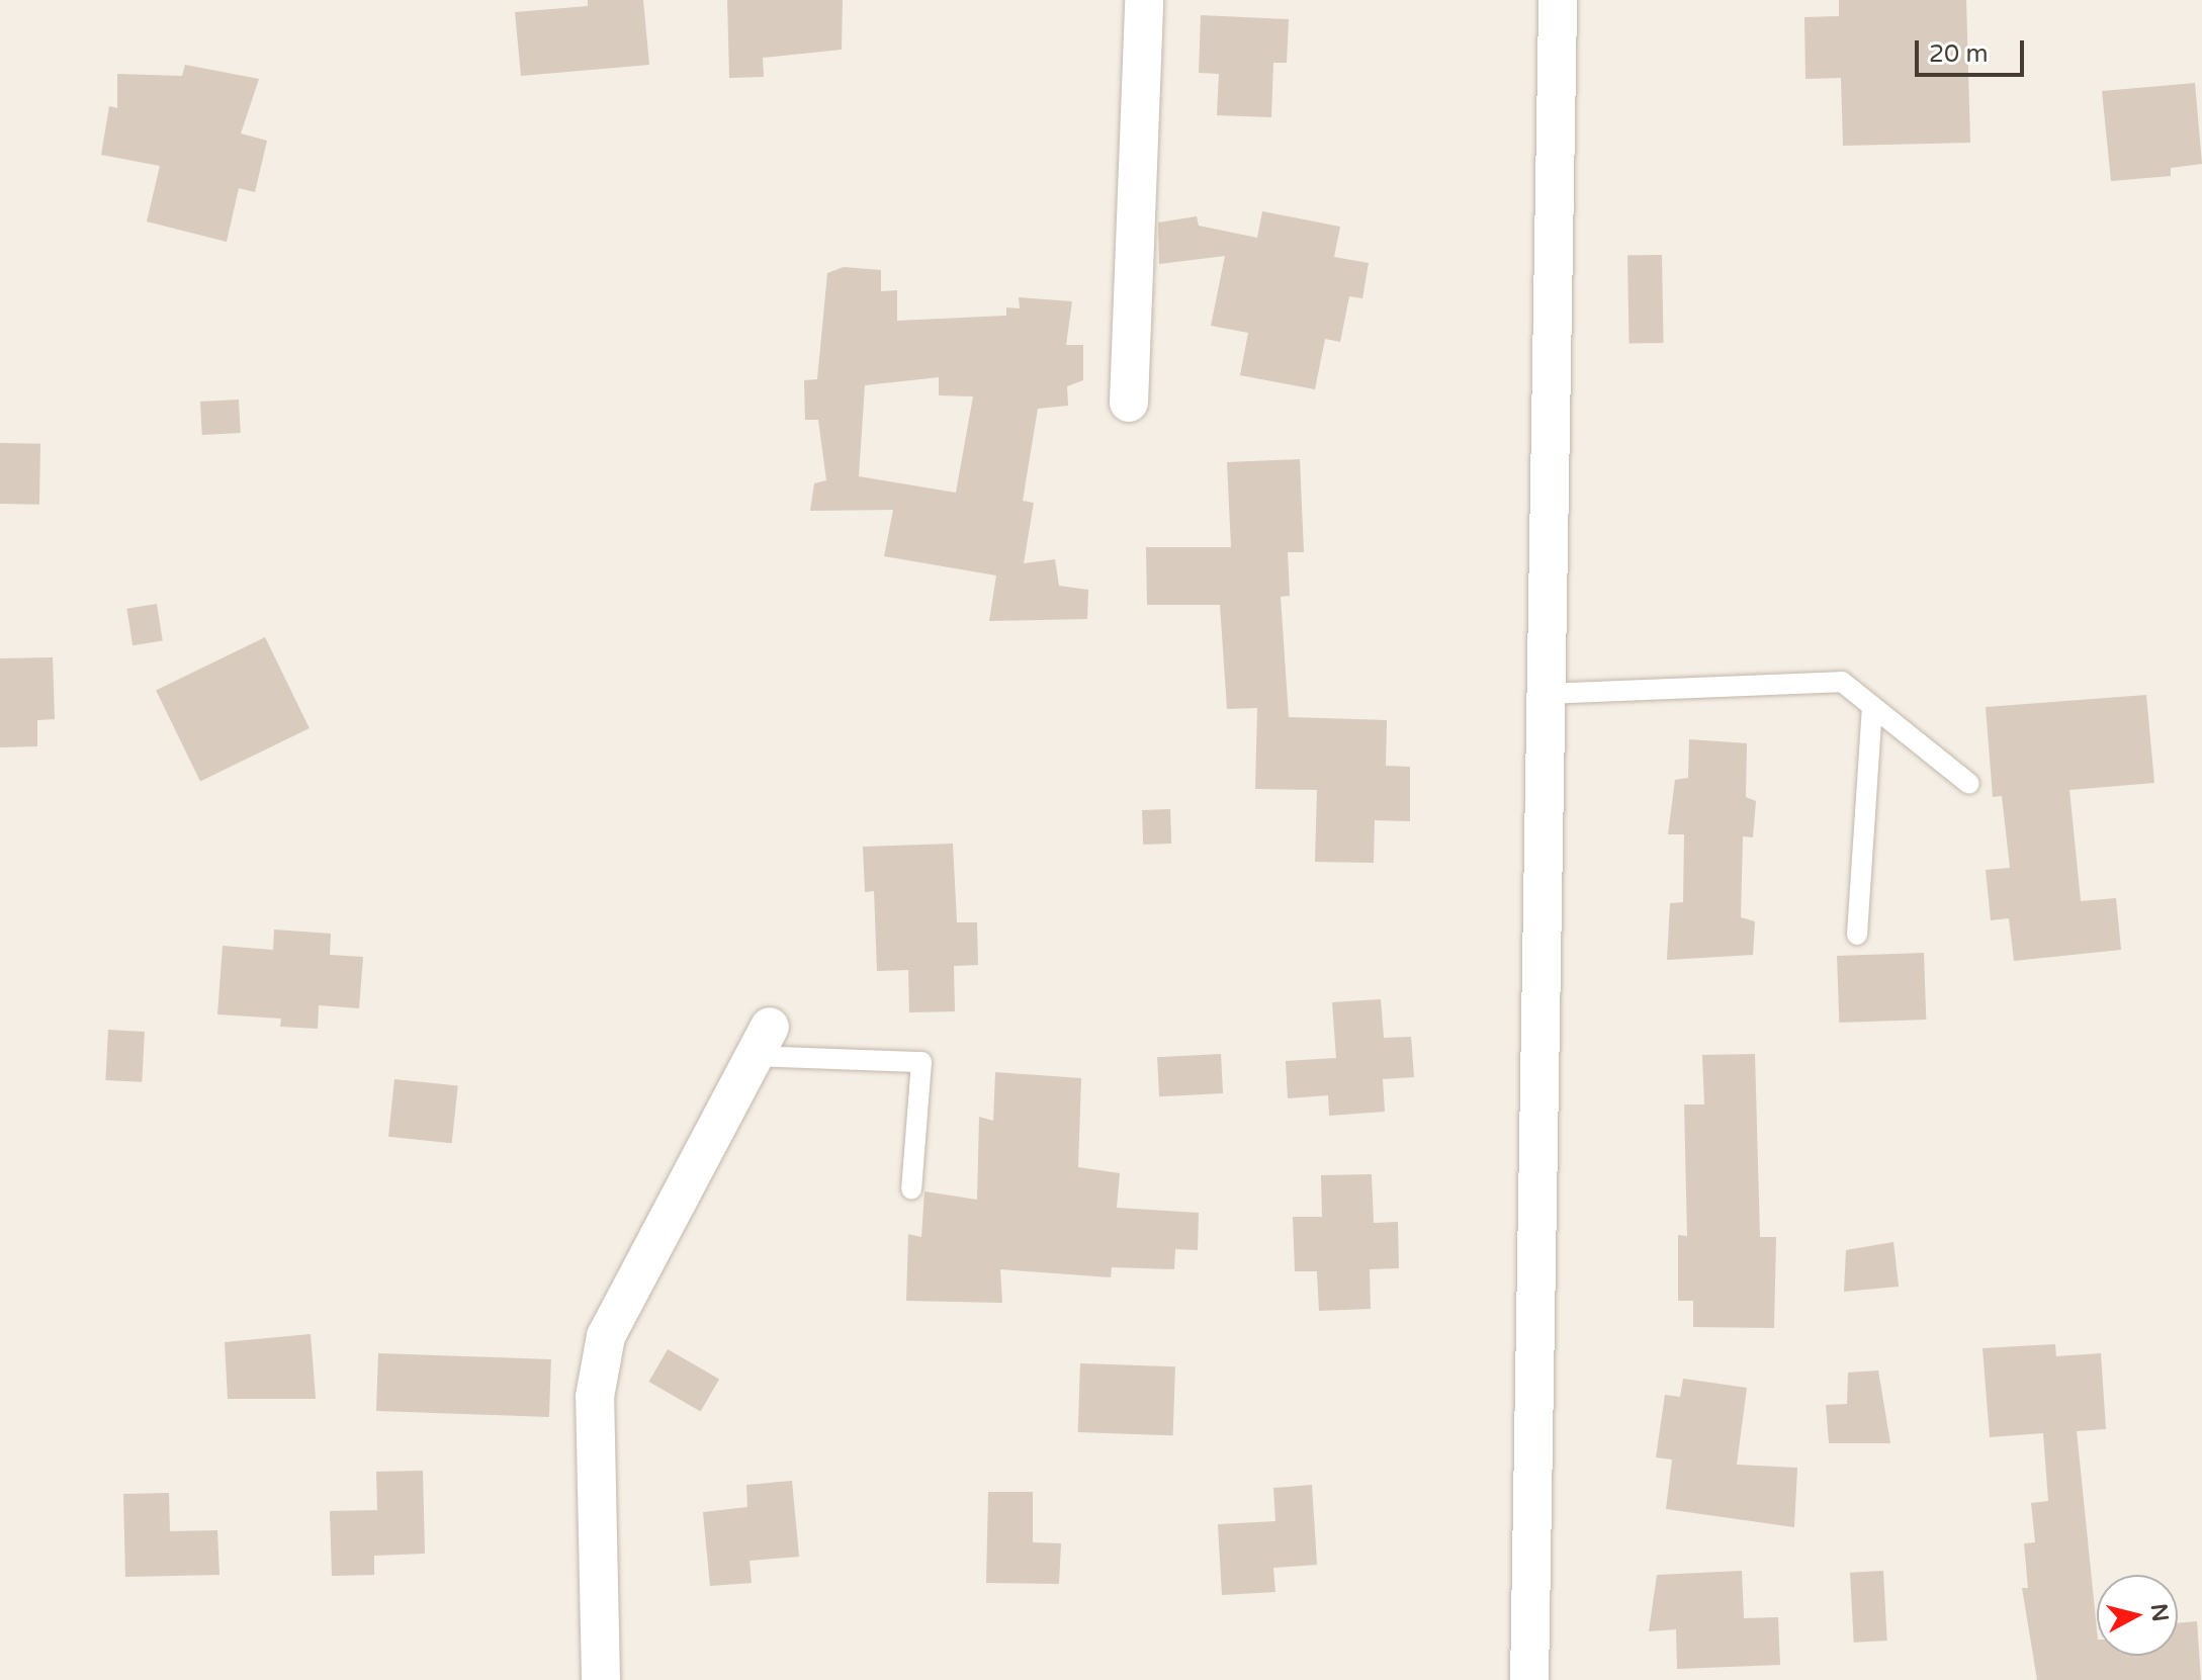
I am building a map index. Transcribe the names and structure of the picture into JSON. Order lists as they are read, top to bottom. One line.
{"scale_bar":"20 m","north":"right"}
